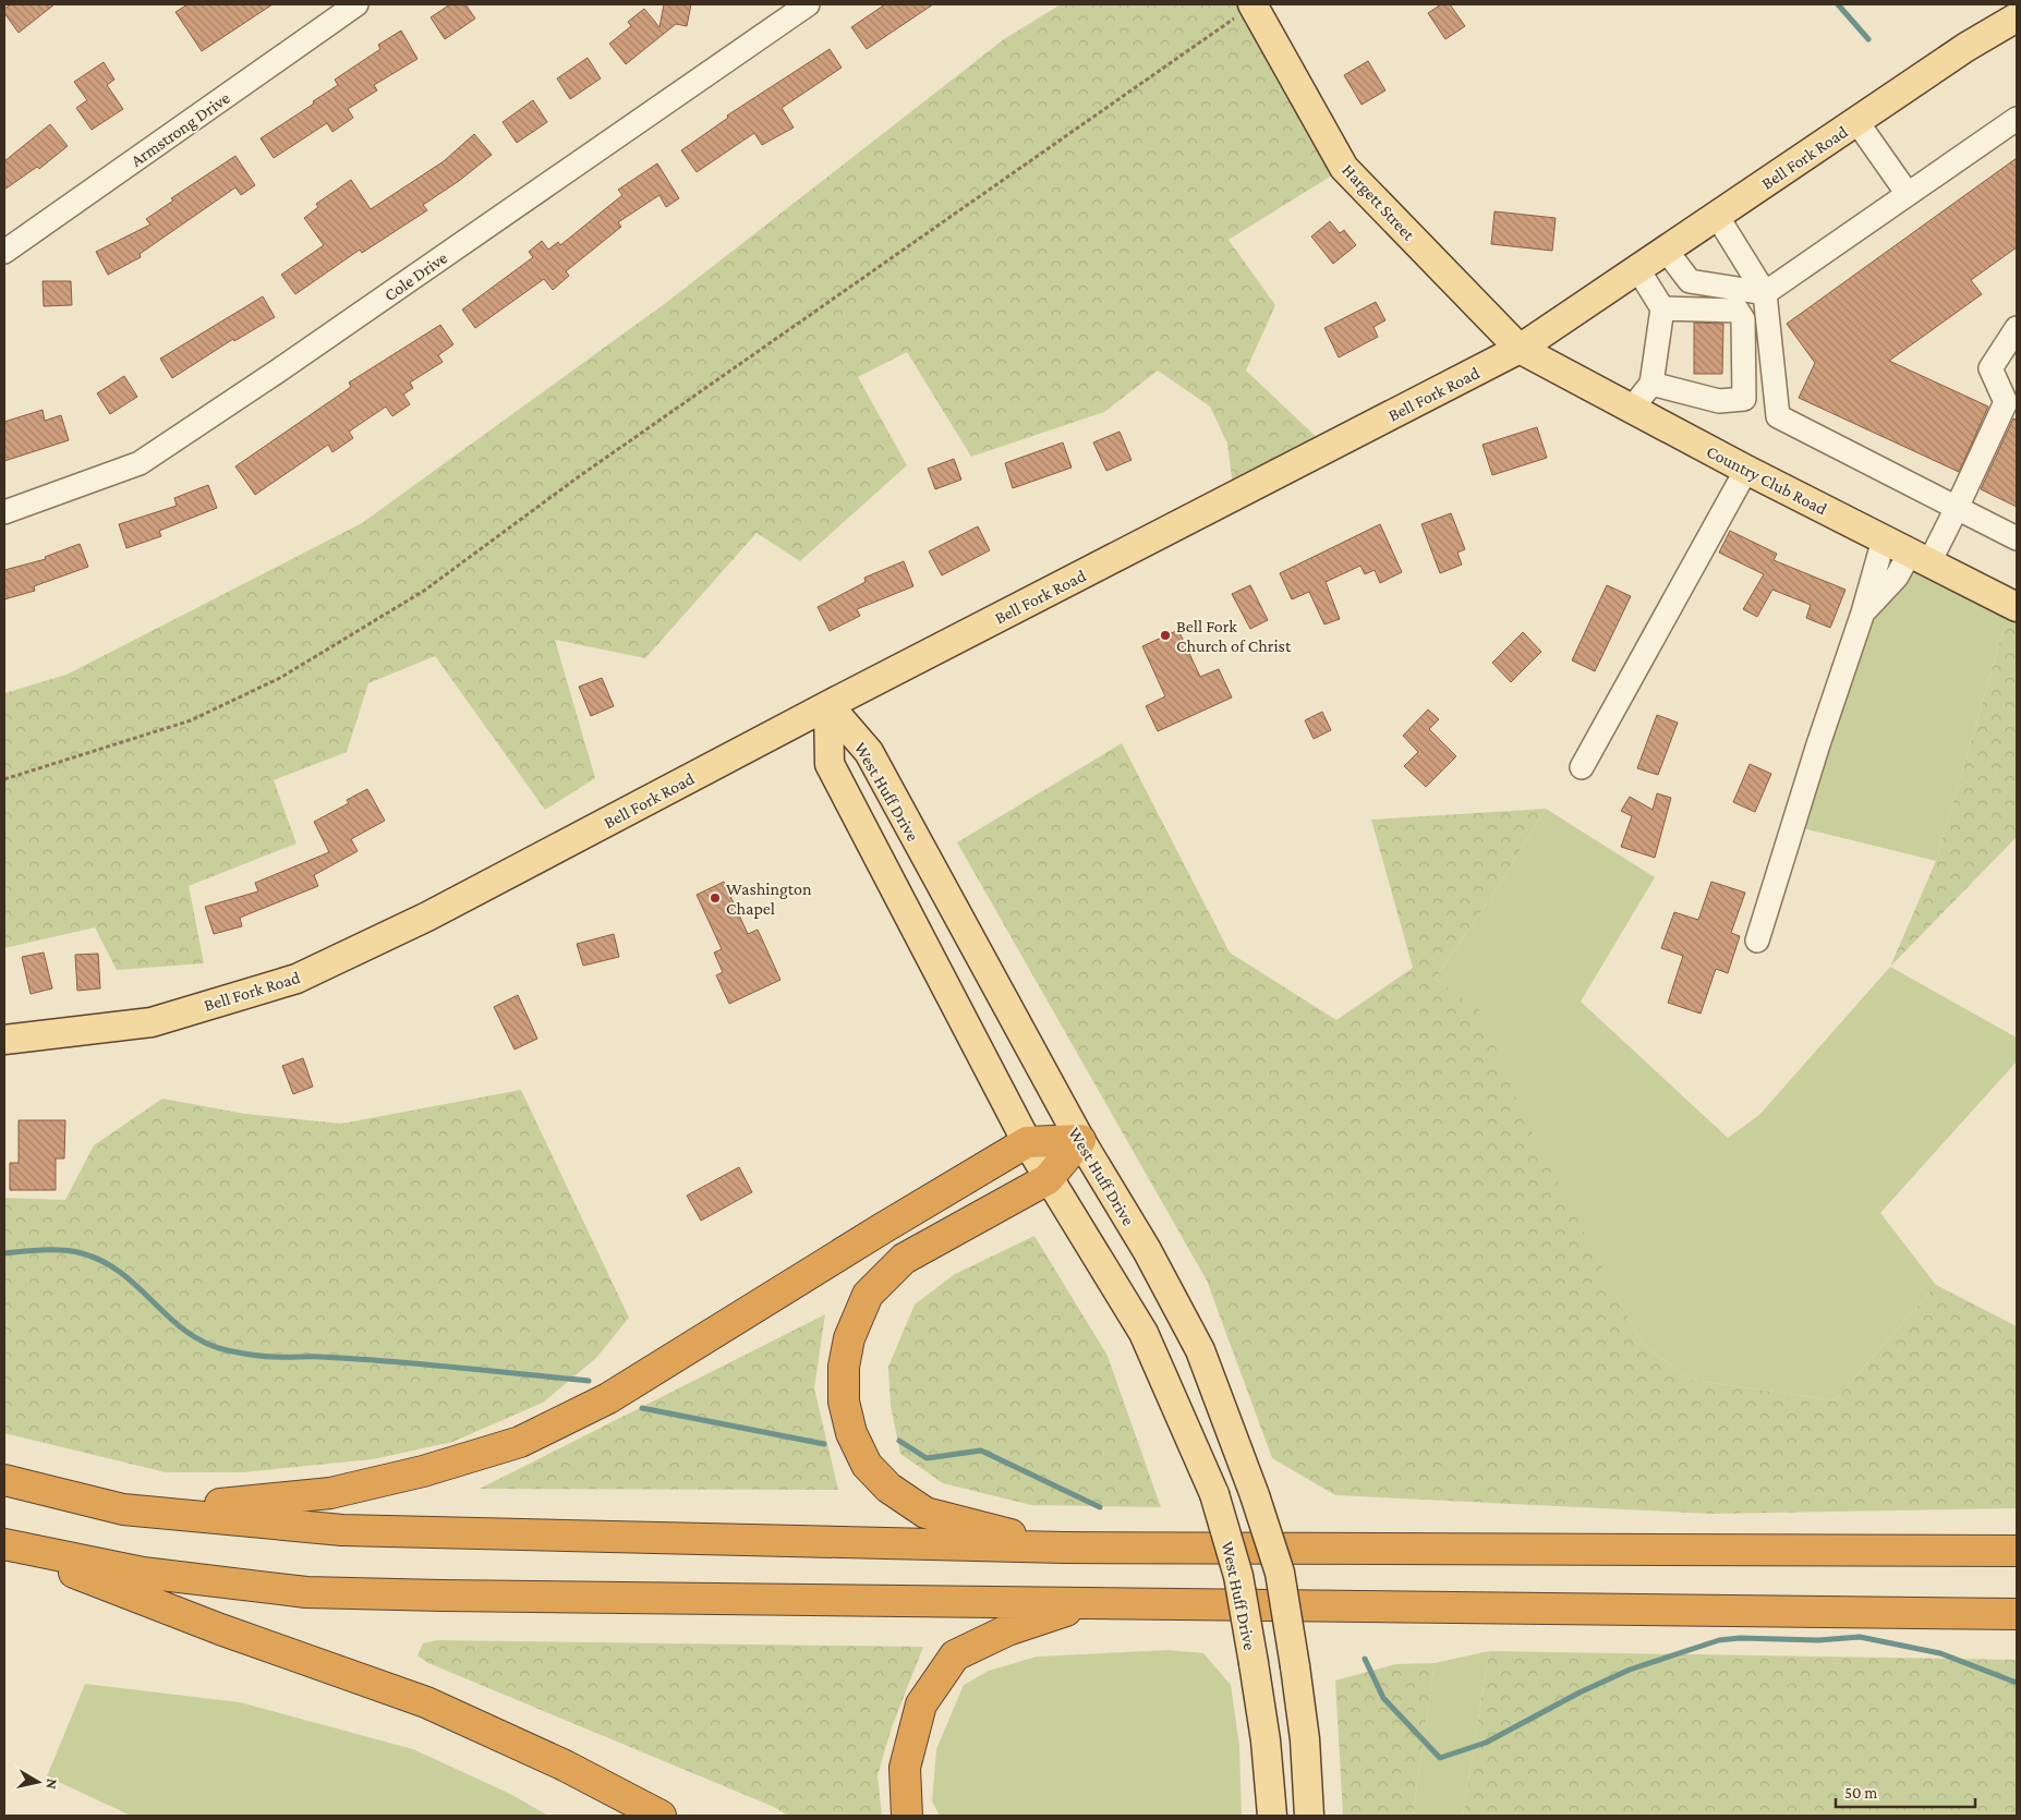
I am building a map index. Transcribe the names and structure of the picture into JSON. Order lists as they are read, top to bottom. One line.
{"streets":{"main road":["Bell Fork Road","Hargett Street","Country Club Road","West Huff Drive"],"street":["Armstrong Drive","Cole Drive"]},"crossings":[["Bell Fork Road","Hargett Street"],["Bell Fork Road","Country Club Road"],["Bell Fork Road","West Huff Drive"],["Hargett Street","Country Club Road"]],"places":["Bell Fork Church of Christ","Washington Chapel"],"scale_bar":"50 m","north":"right"}
